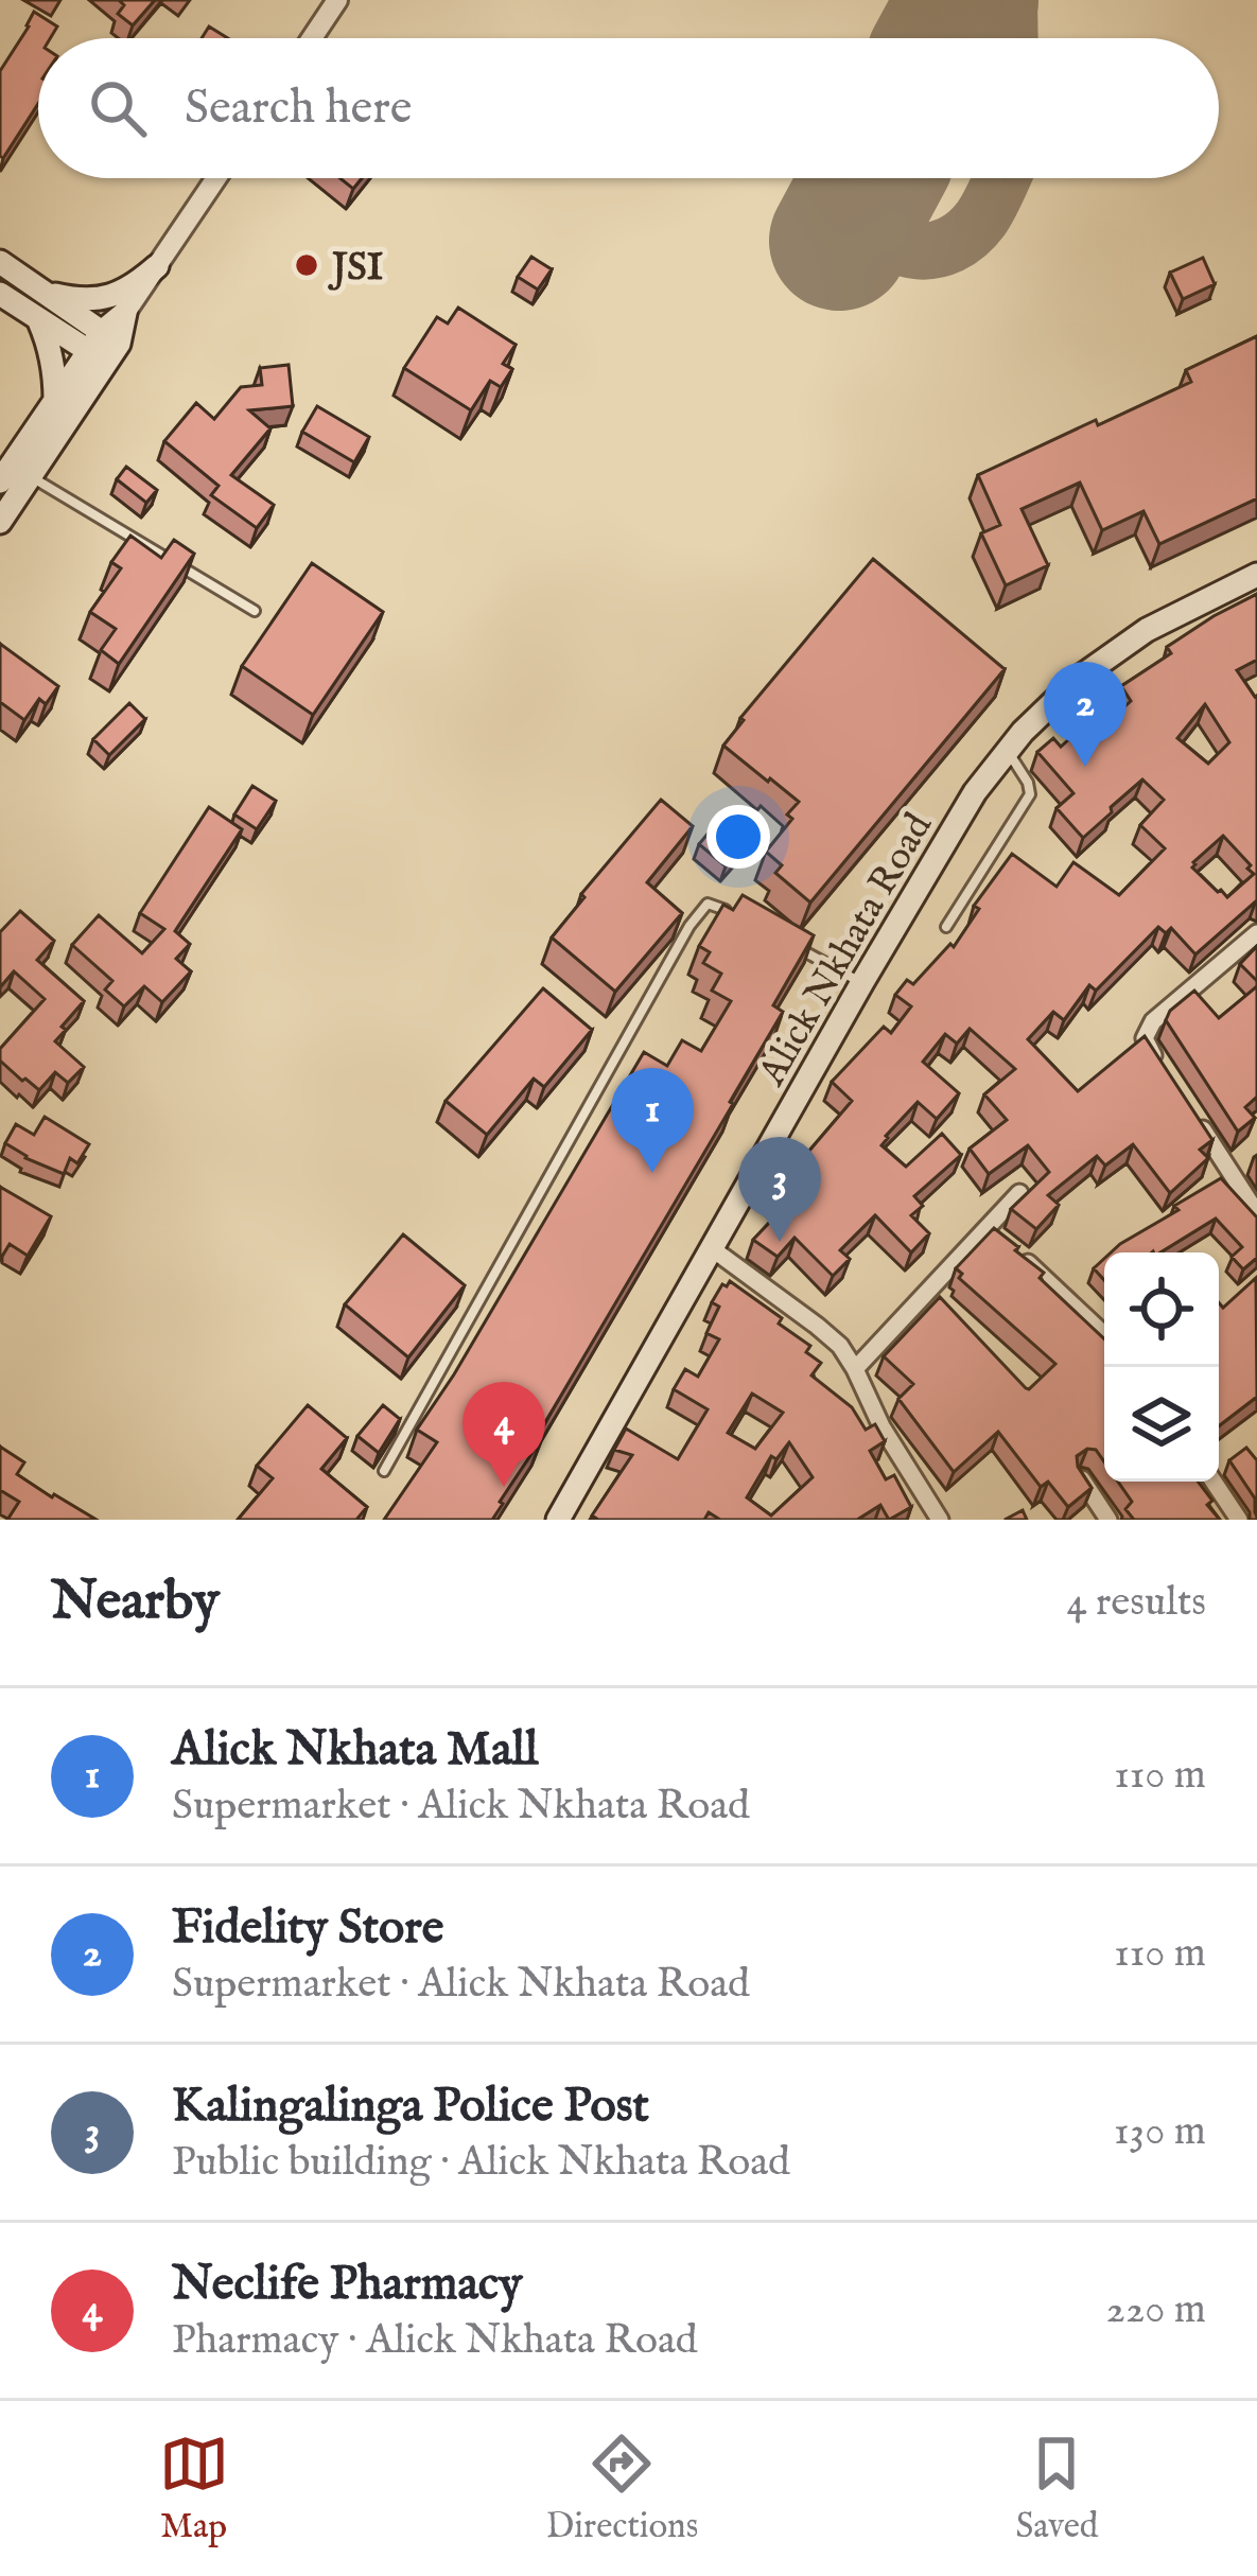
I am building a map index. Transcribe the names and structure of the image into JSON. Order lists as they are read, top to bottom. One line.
{"streets":{"main road":["Alick Nkhata Road"]},"places":["JSI"],"page":{"search":"Search here","pins":["2","1","3","4"],"heading":["Nearby","4 results"],"list":[{"mark":"1","name":"Alick Nkhata Mall","note":"Supermarket · Alick Nkhata Road","value":"110 m"},{"mark":"2","name":"Fidelity Store","note":"Supermarket · Alick Nkhata Road","value":"110 m"},{"mark":"3","name":"Kalingalinga Police Post","note":"Public building · Alick Nkhata Road","value":"130 m"},{"mark":"4","name":"Neclife Pharmacy","note":"Pharmacy · Alick Nkhata Road","value":"220 m"}],"nav":["Map","Directions","Saved"]}}
